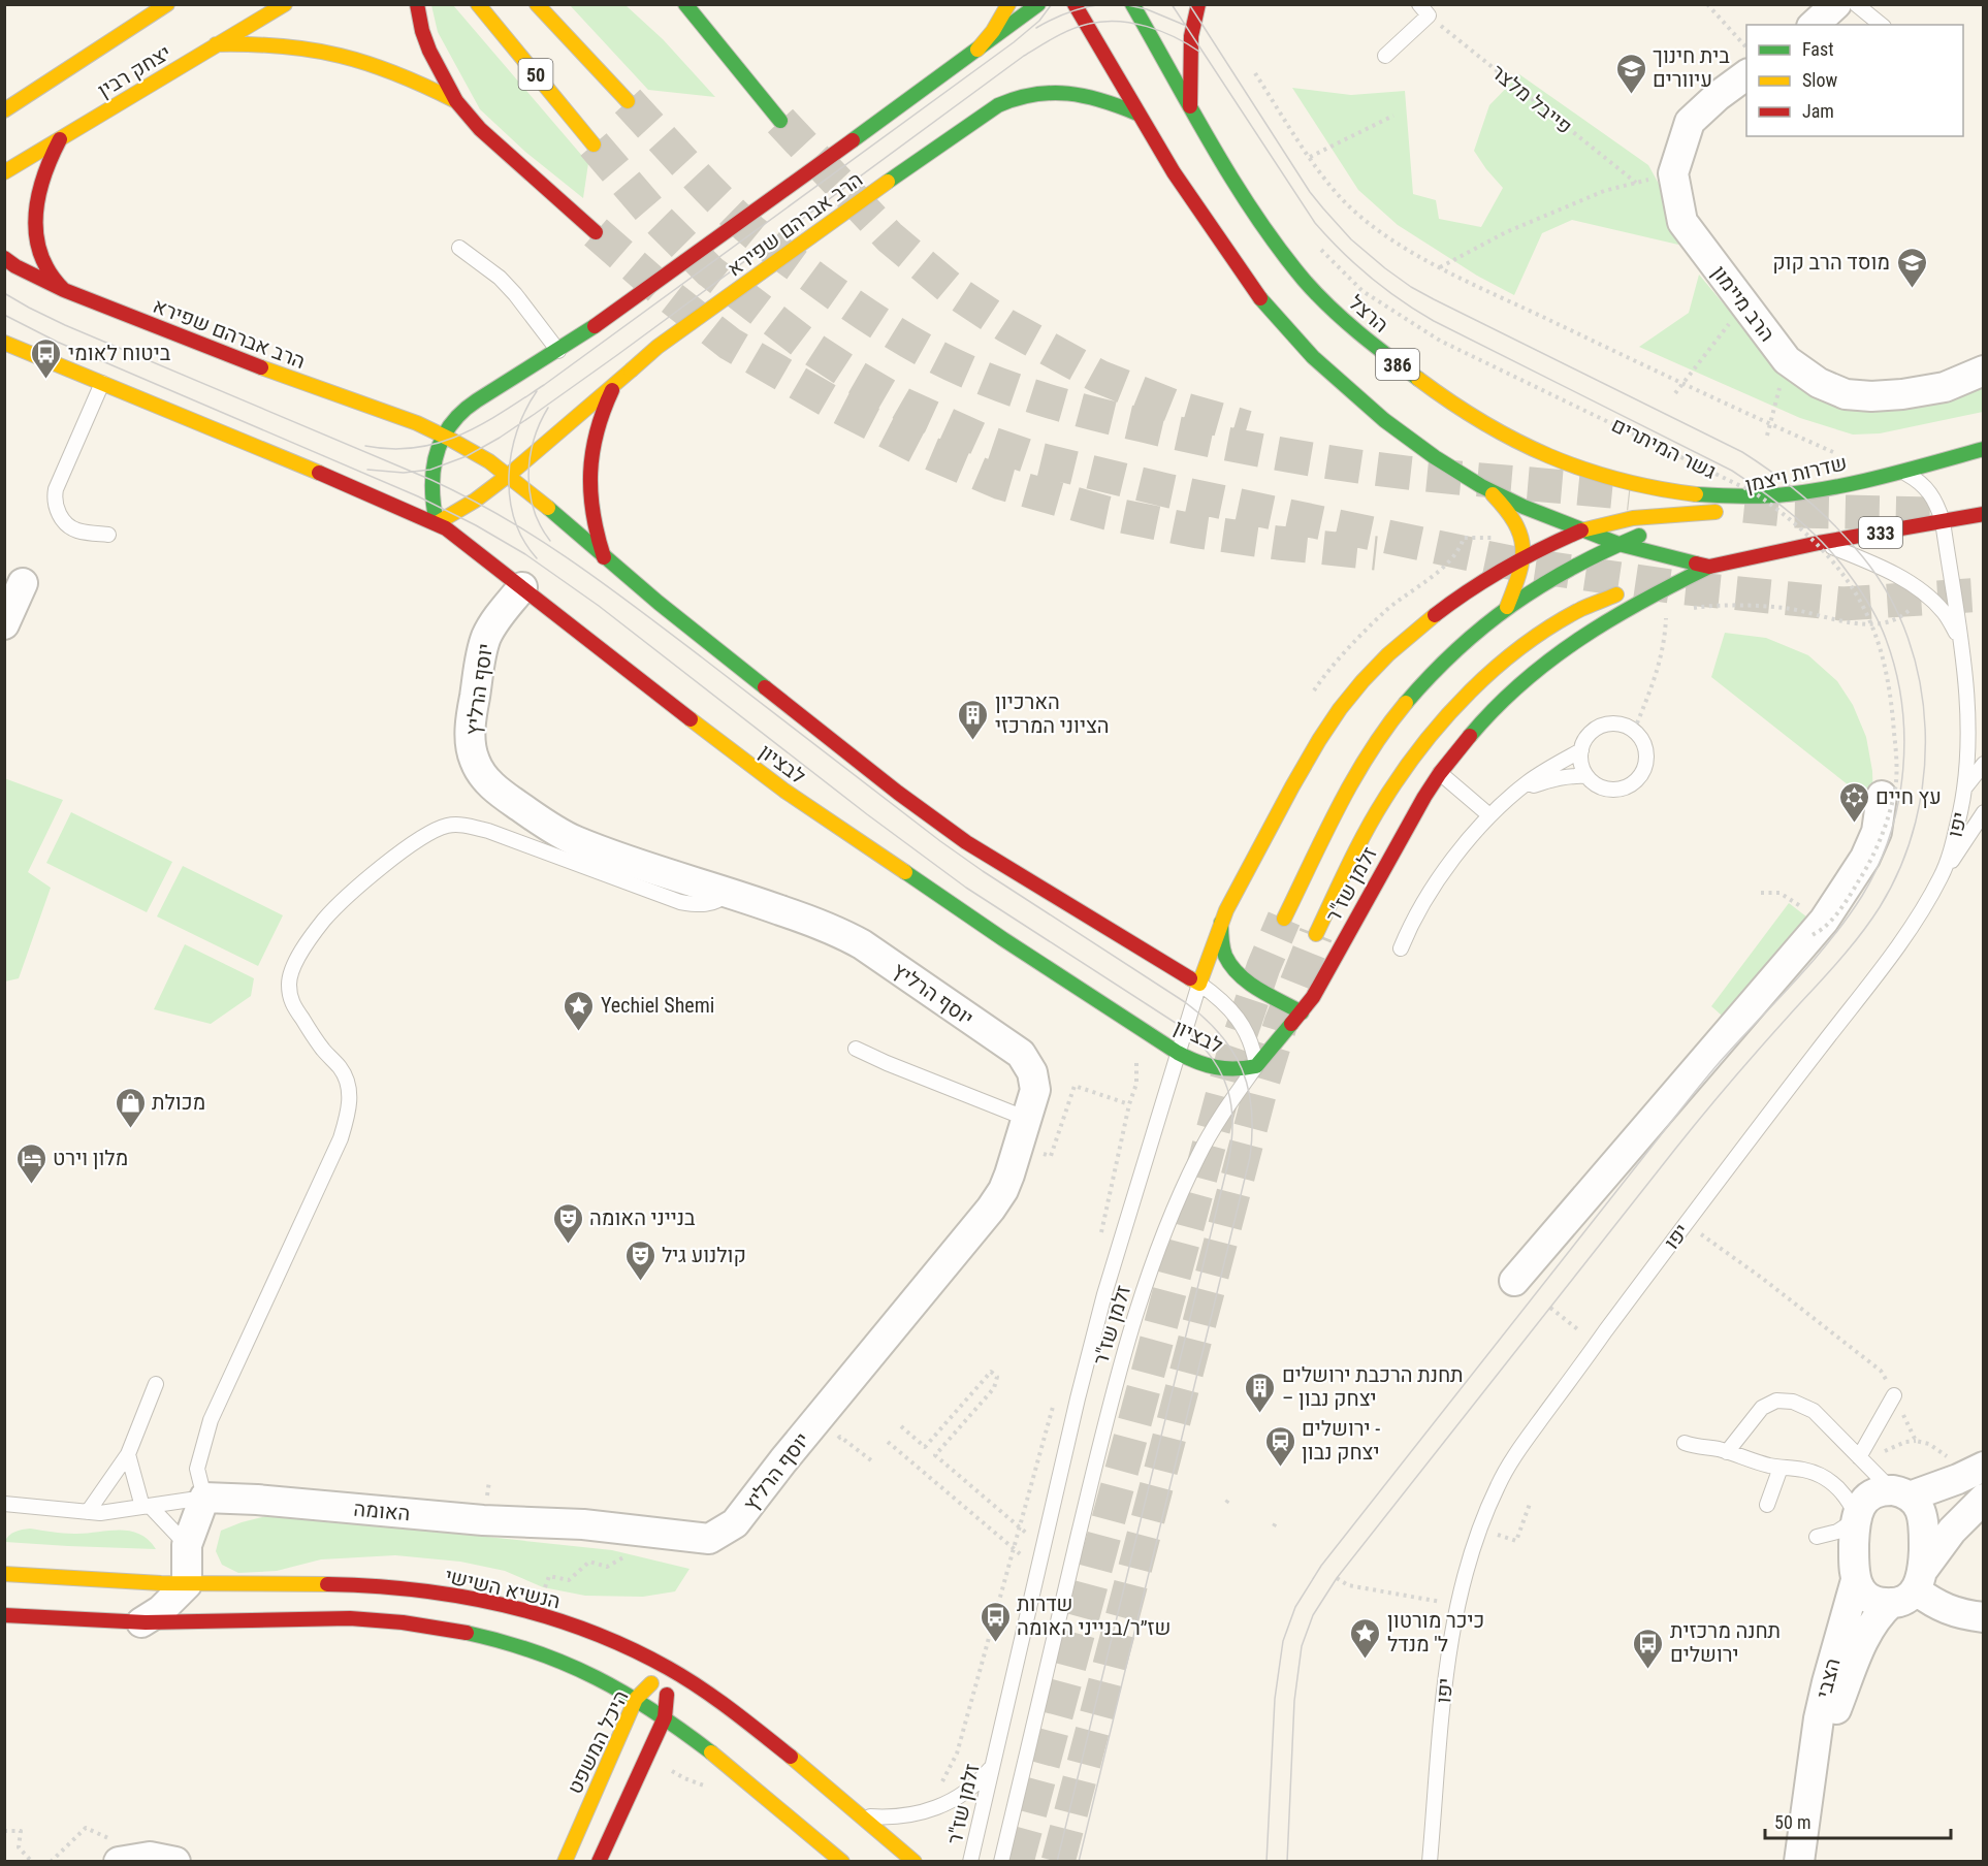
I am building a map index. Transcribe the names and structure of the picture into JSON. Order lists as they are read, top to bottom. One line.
{"streets":{"main road":["יצחק רבין","50","הרב אברהם שפירא","הרצל","386","שדרות ויצמן","333","לבציון","זלמן שז\"ר","הנשיא השישי","היכל המשפט"],"street":["הרב מיימון","יוסף הרליץ","האומה","הצבי"],"lane":["יפו"],"path":["פייבל מלצר","גשר המיתרים"]},"crossings":[["הרב אברהם שפירא","386"],["הרב אברהם שפירא","לבציון"],["הרצל","שדרות ויצמן"],["386","שדרות ויצמן"],["386","333"],["386","זלמן שז\"ר"],["שדרות ויצמן","יפו"],["שדרות ויצמן","זלמן שז\"ר"],["333","יפו"],["333","זלמן שז\"ר"],["יוסף הרליץ","לבציון"],["יוסף הרליץ","האומה"],["לבציון","זלמן שז\"ר"],["הנשיא השישי","היכל המשפט"]],"places":{"school or university":["בית חינוך עיוורים","מוסד הרב קוק"],"bus stop":["ביטוח לאומי","שדרות שז״ר/בנייני האומה","תחנה מרכזית ירושלים"],"building":["הארכיון הציוני המרכזי","תחנת הרכבת ירושלים – יצחק נבון"],"synagogue":["עץ חיים"],"place":["Yechiel Shemi","כיכר מורטון ל' מנדל"],"shop":["מכולת"],"hotel":["מלון וירט"],"theatre":["בנייני האומה","קולנוע גיל"],"station":["ירושלים - יצחק נבון"]},"legend":["Fast","Slow","Jam"],"scale_bar":"50 m"}
